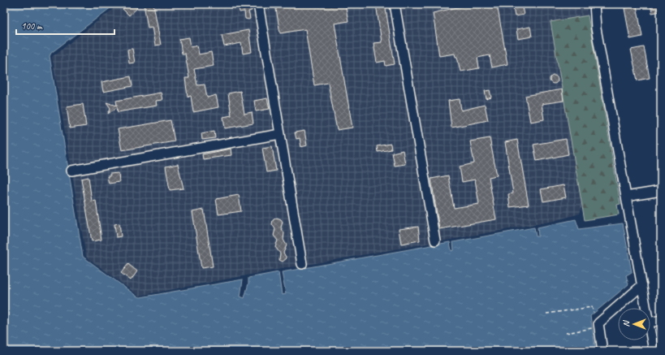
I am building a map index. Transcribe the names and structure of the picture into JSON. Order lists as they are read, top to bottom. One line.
{"scale_bar":"100 m","north":"left"}
